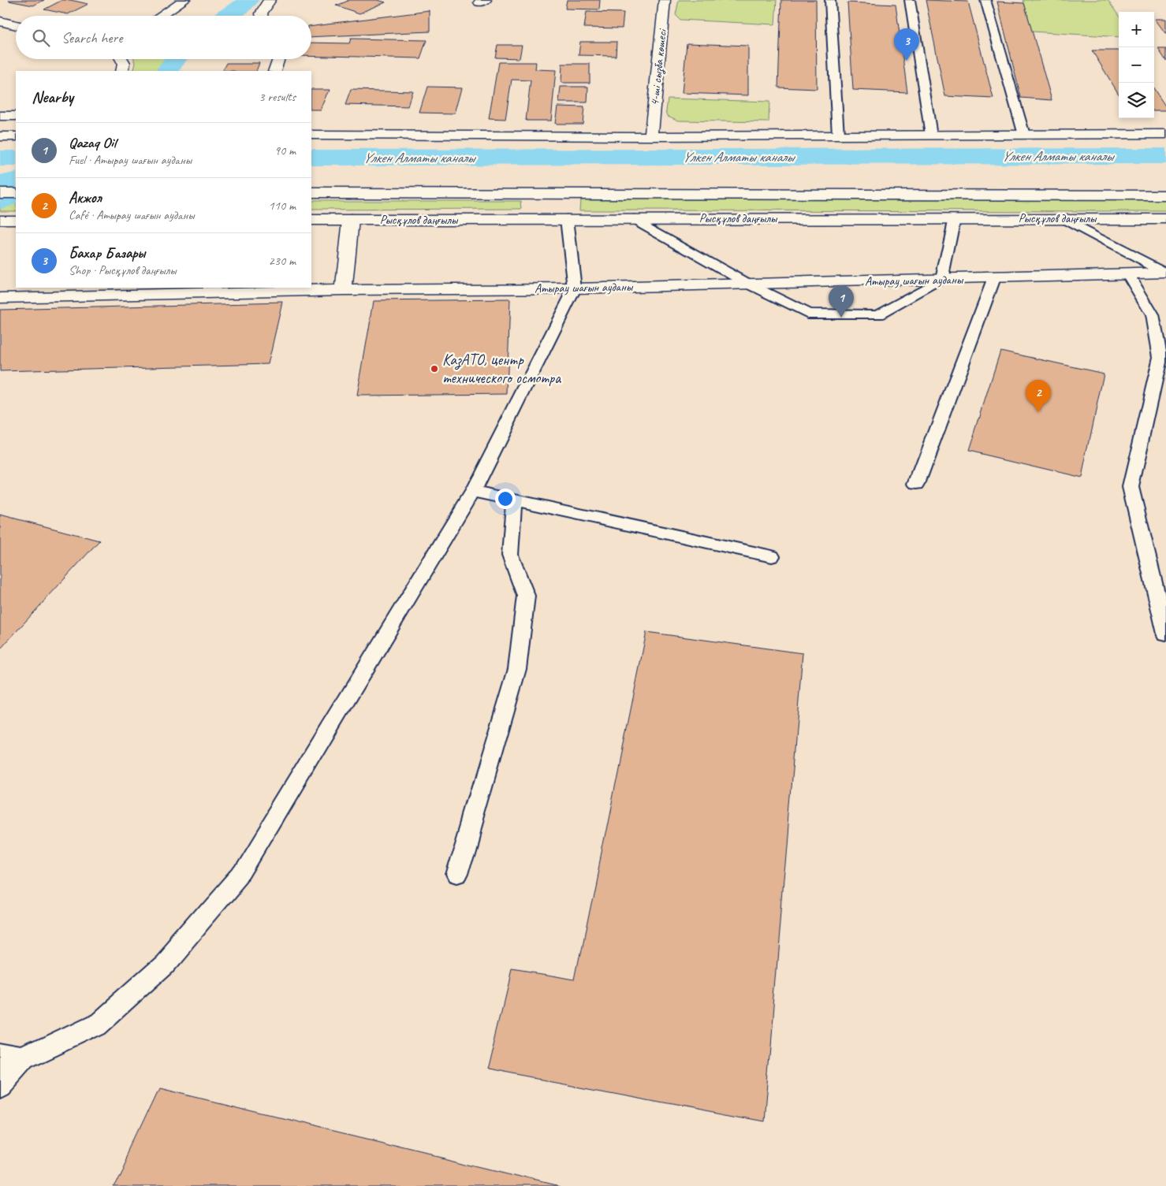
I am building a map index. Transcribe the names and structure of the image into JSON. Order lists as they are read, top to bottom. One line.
{"streets":{"street":["4-ші сызба көшесі","Рысқұлов даңғылы","Атырау шағын ауданы"]},"water":["Үлкен Алматы каналы"],"places":["КазАТО, центр технического осмотра"],"page":{"map_buttons":["+","−"],"search":"Search here","pins":["3","1","2"],"heading":["Nearby","3 results"],"list":[{"mark":"1","name":"Qazaq Oil","note":"Fuel · Атырау шағын ауданы","value":"90 m"},{"mark":"2","name":"Акжол","note":"Café · Атырау шағын ауданы","value":"110 m"},{"mark":"3","name":"Бахар Базары","note":"Shop · Рысқұлов даңғылы","value":"230 m"}]}}
